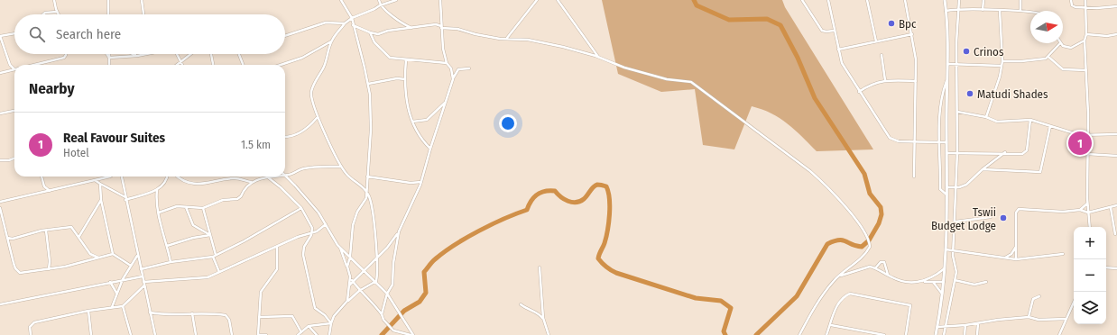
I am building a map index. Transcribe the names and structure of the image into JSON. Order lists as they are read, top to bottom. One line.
{"places":["Bpc","Crinos","Matudi Shades","Tswii Budget Lodge"],"north":"right","page":{"search":"Search here","heading":"Nearby","list":[{"mark":"1","name":"Real Favour Suites","note":"Hotel","value":"1.5 km"}],"pins":"1","map_buttons":["+","−"]}}
